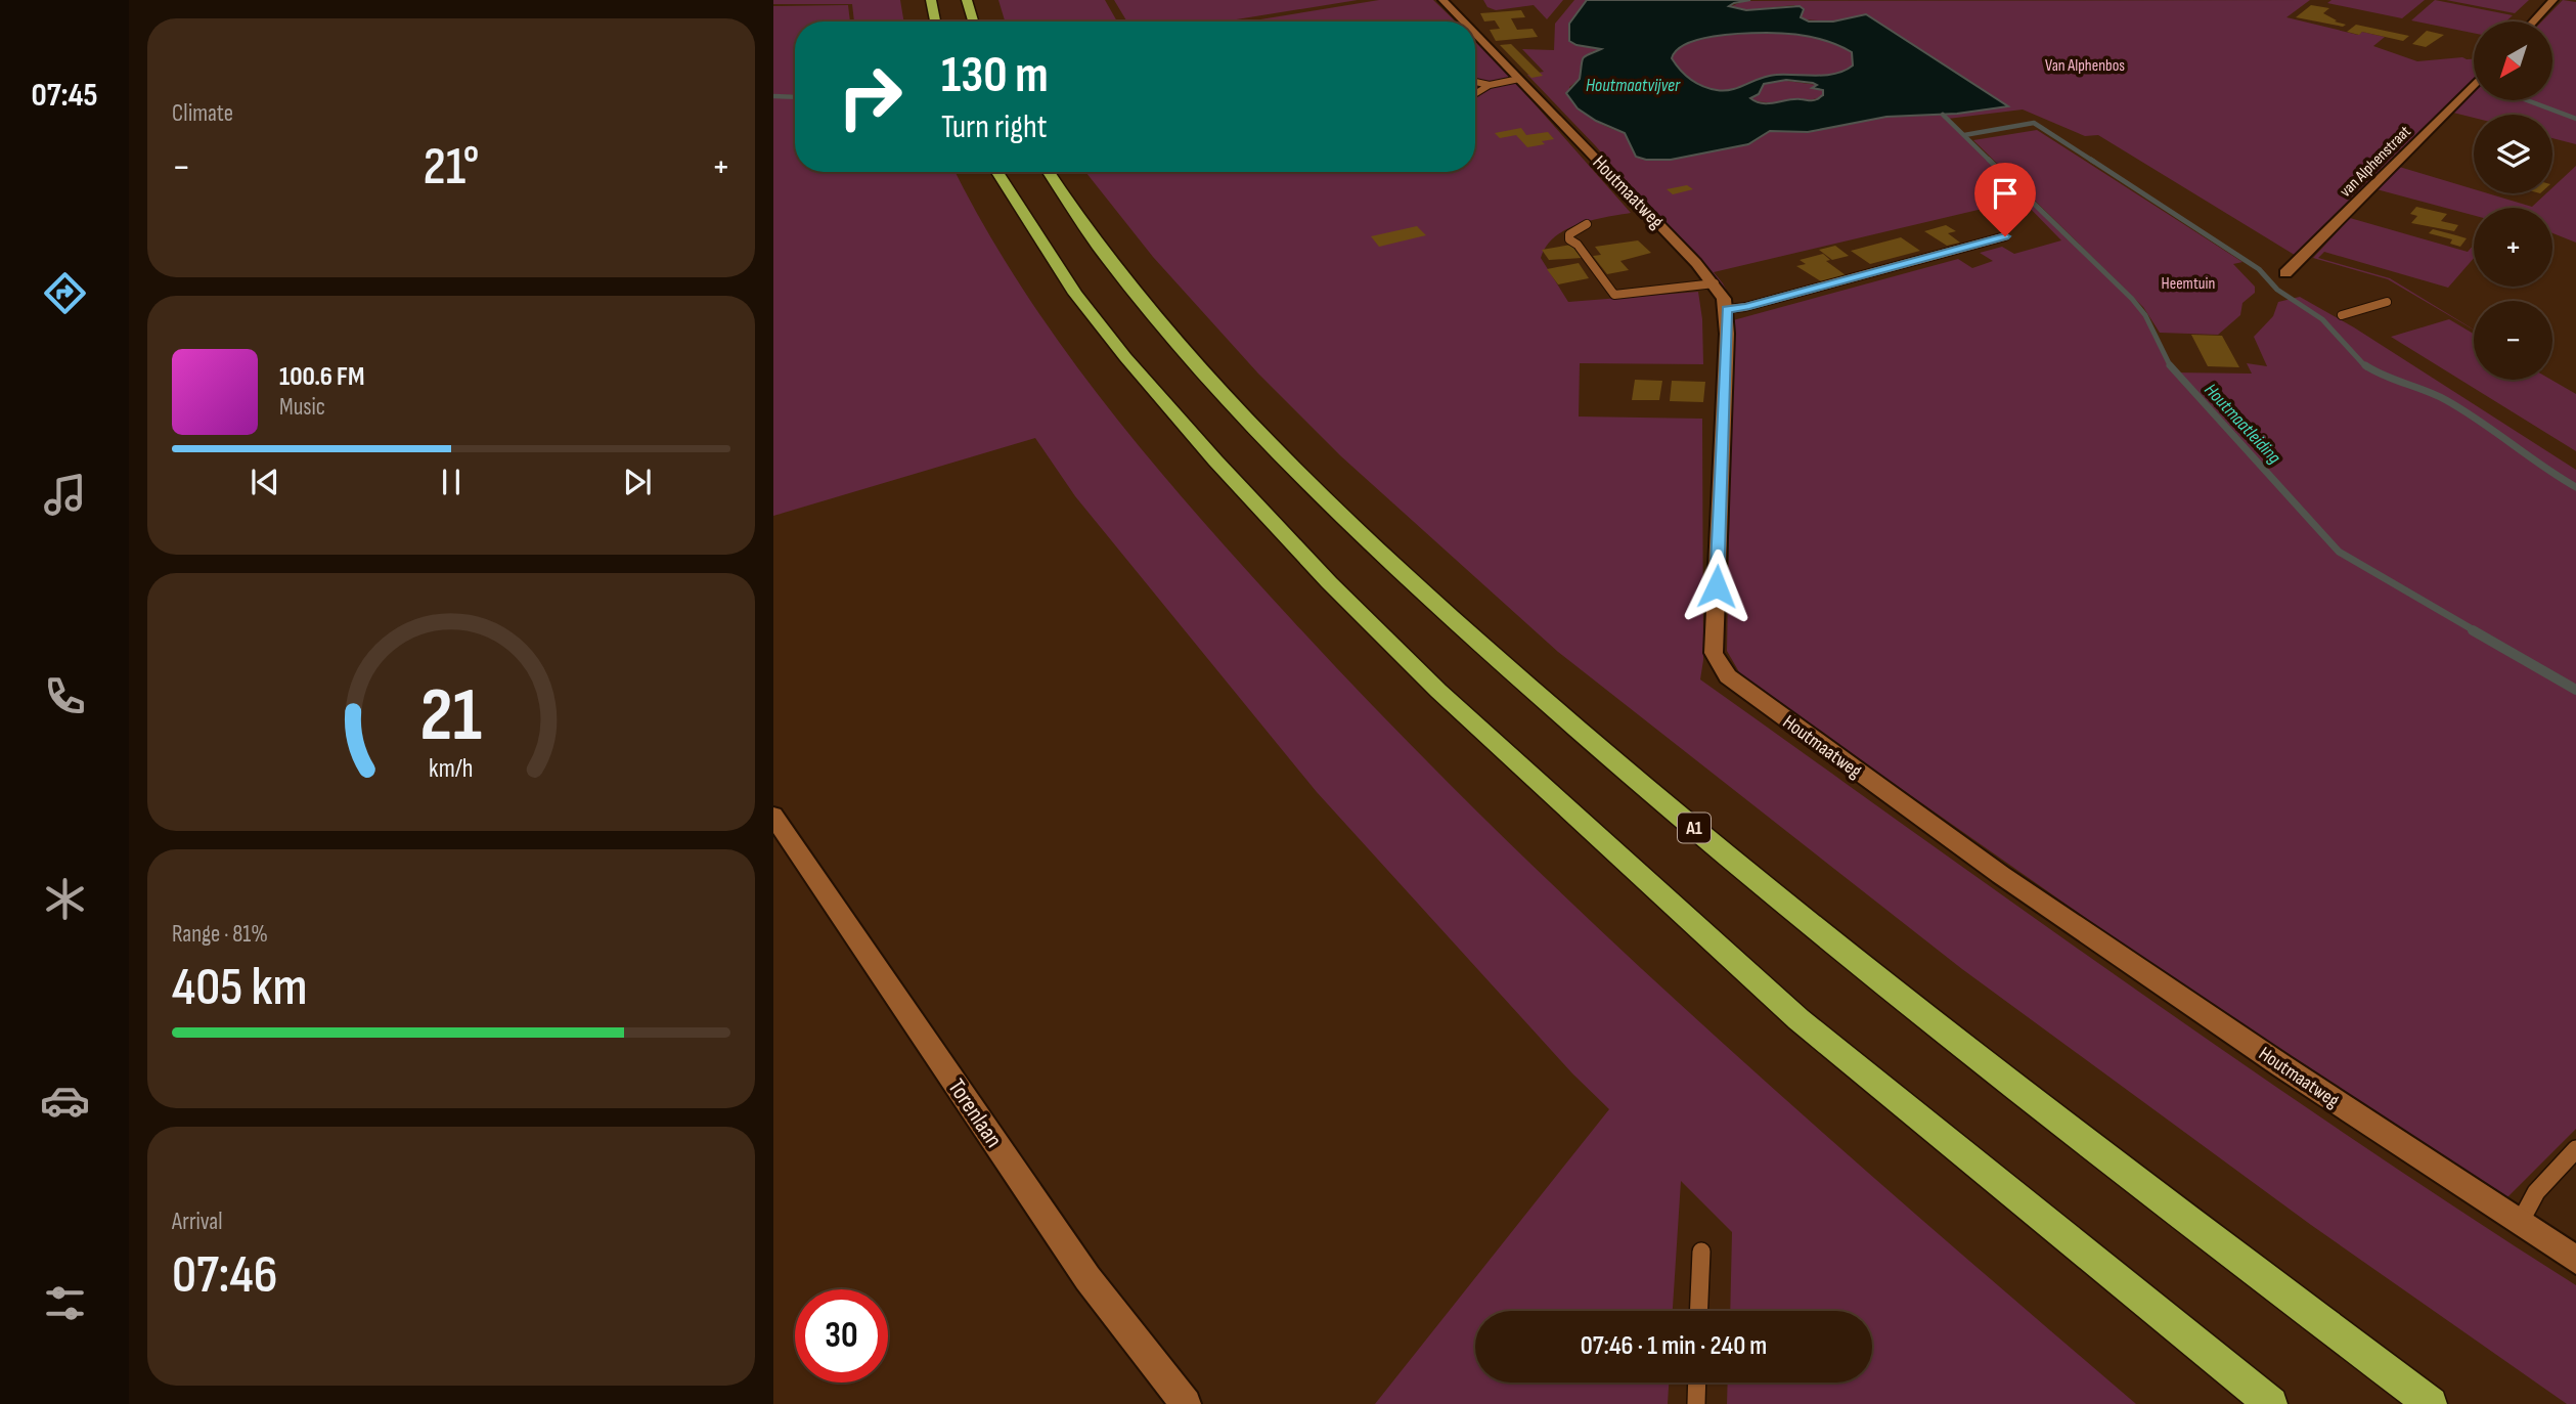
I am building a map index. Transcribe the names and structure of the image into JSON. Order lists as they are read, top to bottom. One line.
{"streets":{"highway":["A1"],"street":["van Alphenstraat","Houtmaatweg","Torenlaan"]},"water":["Houtmaatvijver","Houtmaatleiding"],"parks":["Van Alphenbos","Heemtuin"],"north":"bottom left","page":{"tabs":"07:45","tile":["Climate",["Range · 81%","405 km"],["Arrival","07:46"]],"map_buttons":["+","−"],"turn":["130 m","Turn right"],"heat":["−","21°","+"],"song":["100.6 FM","Music"],"limit":"30","trip":"07:46 · 1 min · 240 m","gauge":["21","km/h"]}}
